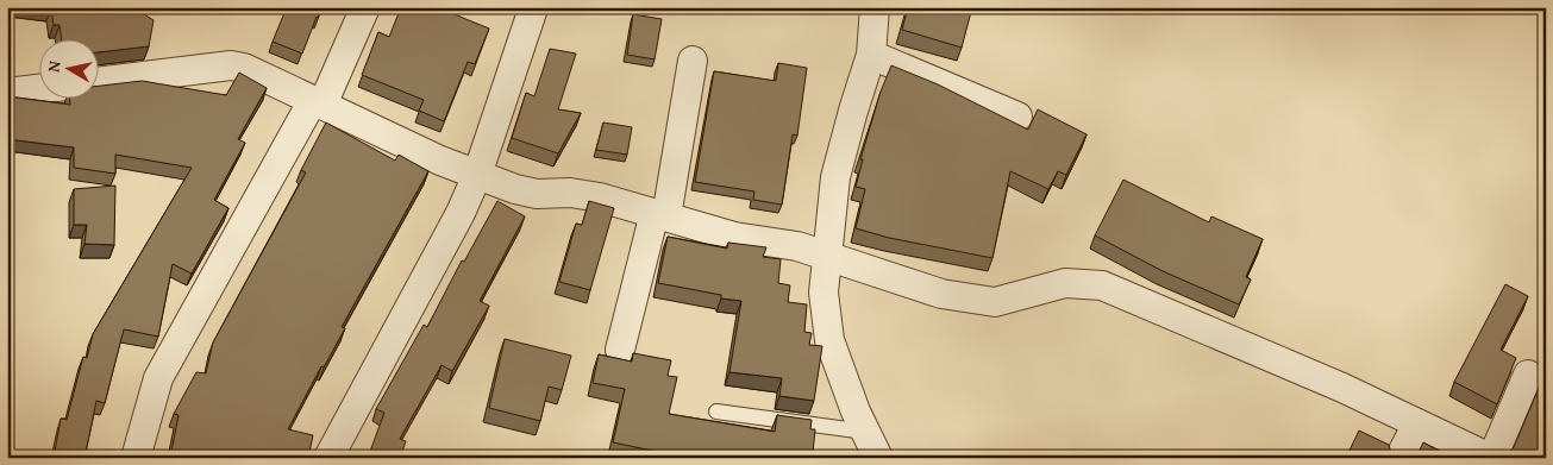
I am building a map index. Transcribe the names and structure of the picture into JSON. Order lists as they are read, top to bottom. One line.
{"north":"left"}
